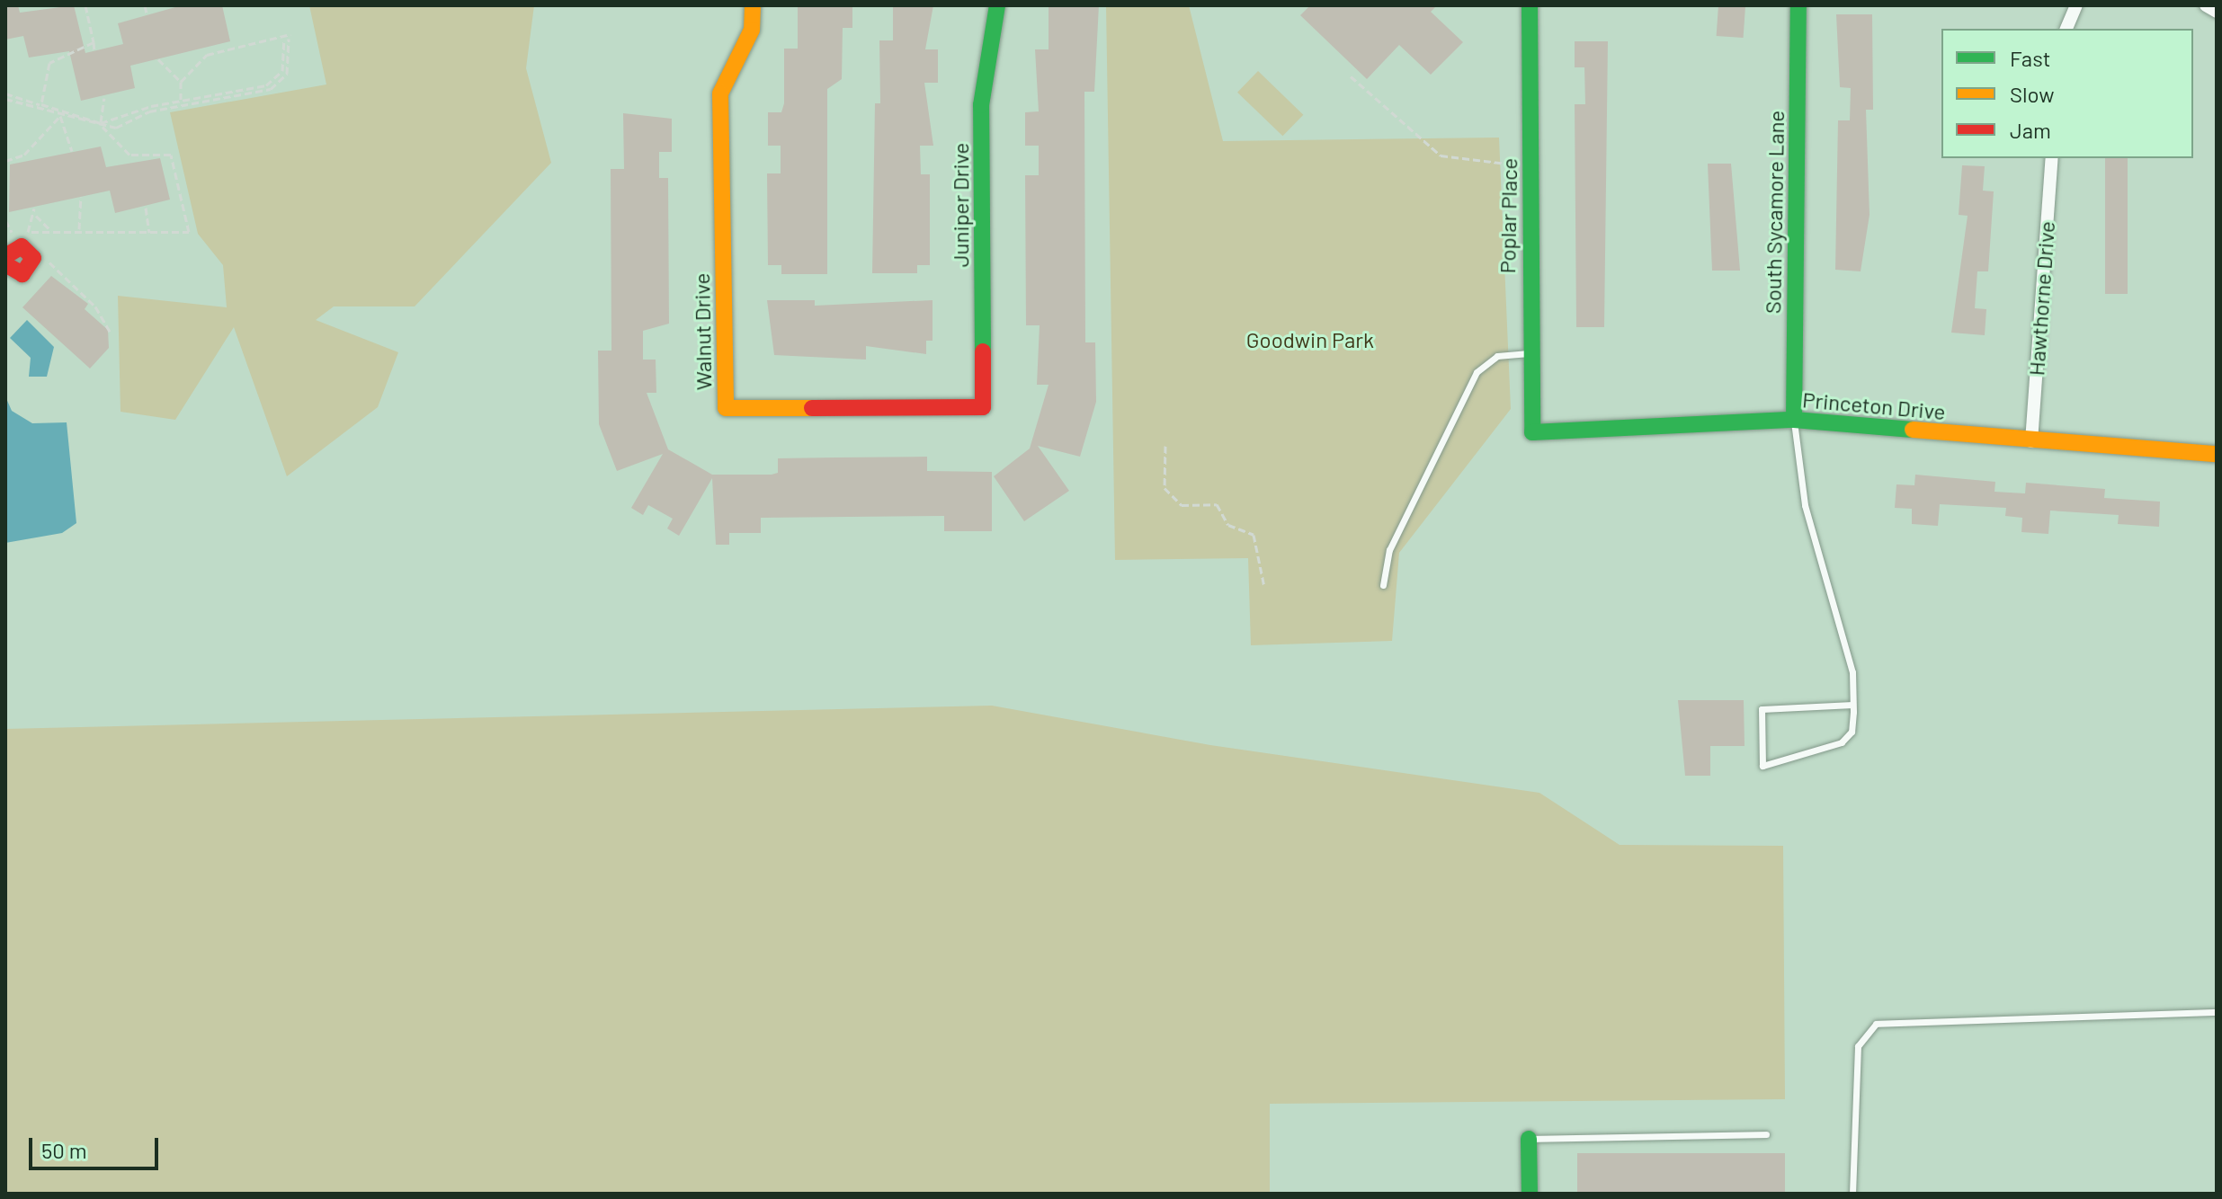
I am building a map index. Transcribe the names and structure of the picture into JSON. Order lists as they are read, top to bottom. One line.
{"streets":{"street":["Juniper Drive","South Sycamore Lane","Poplar Place","Hawthorne Drive","Walnut Drive","Princeton Drive"]},"crossings":[["Juniper Drive","Walnut Drive"],["South Sycamore Lane","Princeton Drive"],["Poplar Place","Princeton Drive"],["Hawthorne Drive","Princeton Drive"]],"parks":["Goodwin Park"],"legend":["Fast","Slow","Jam"],"scale_bar":"50 m"}
